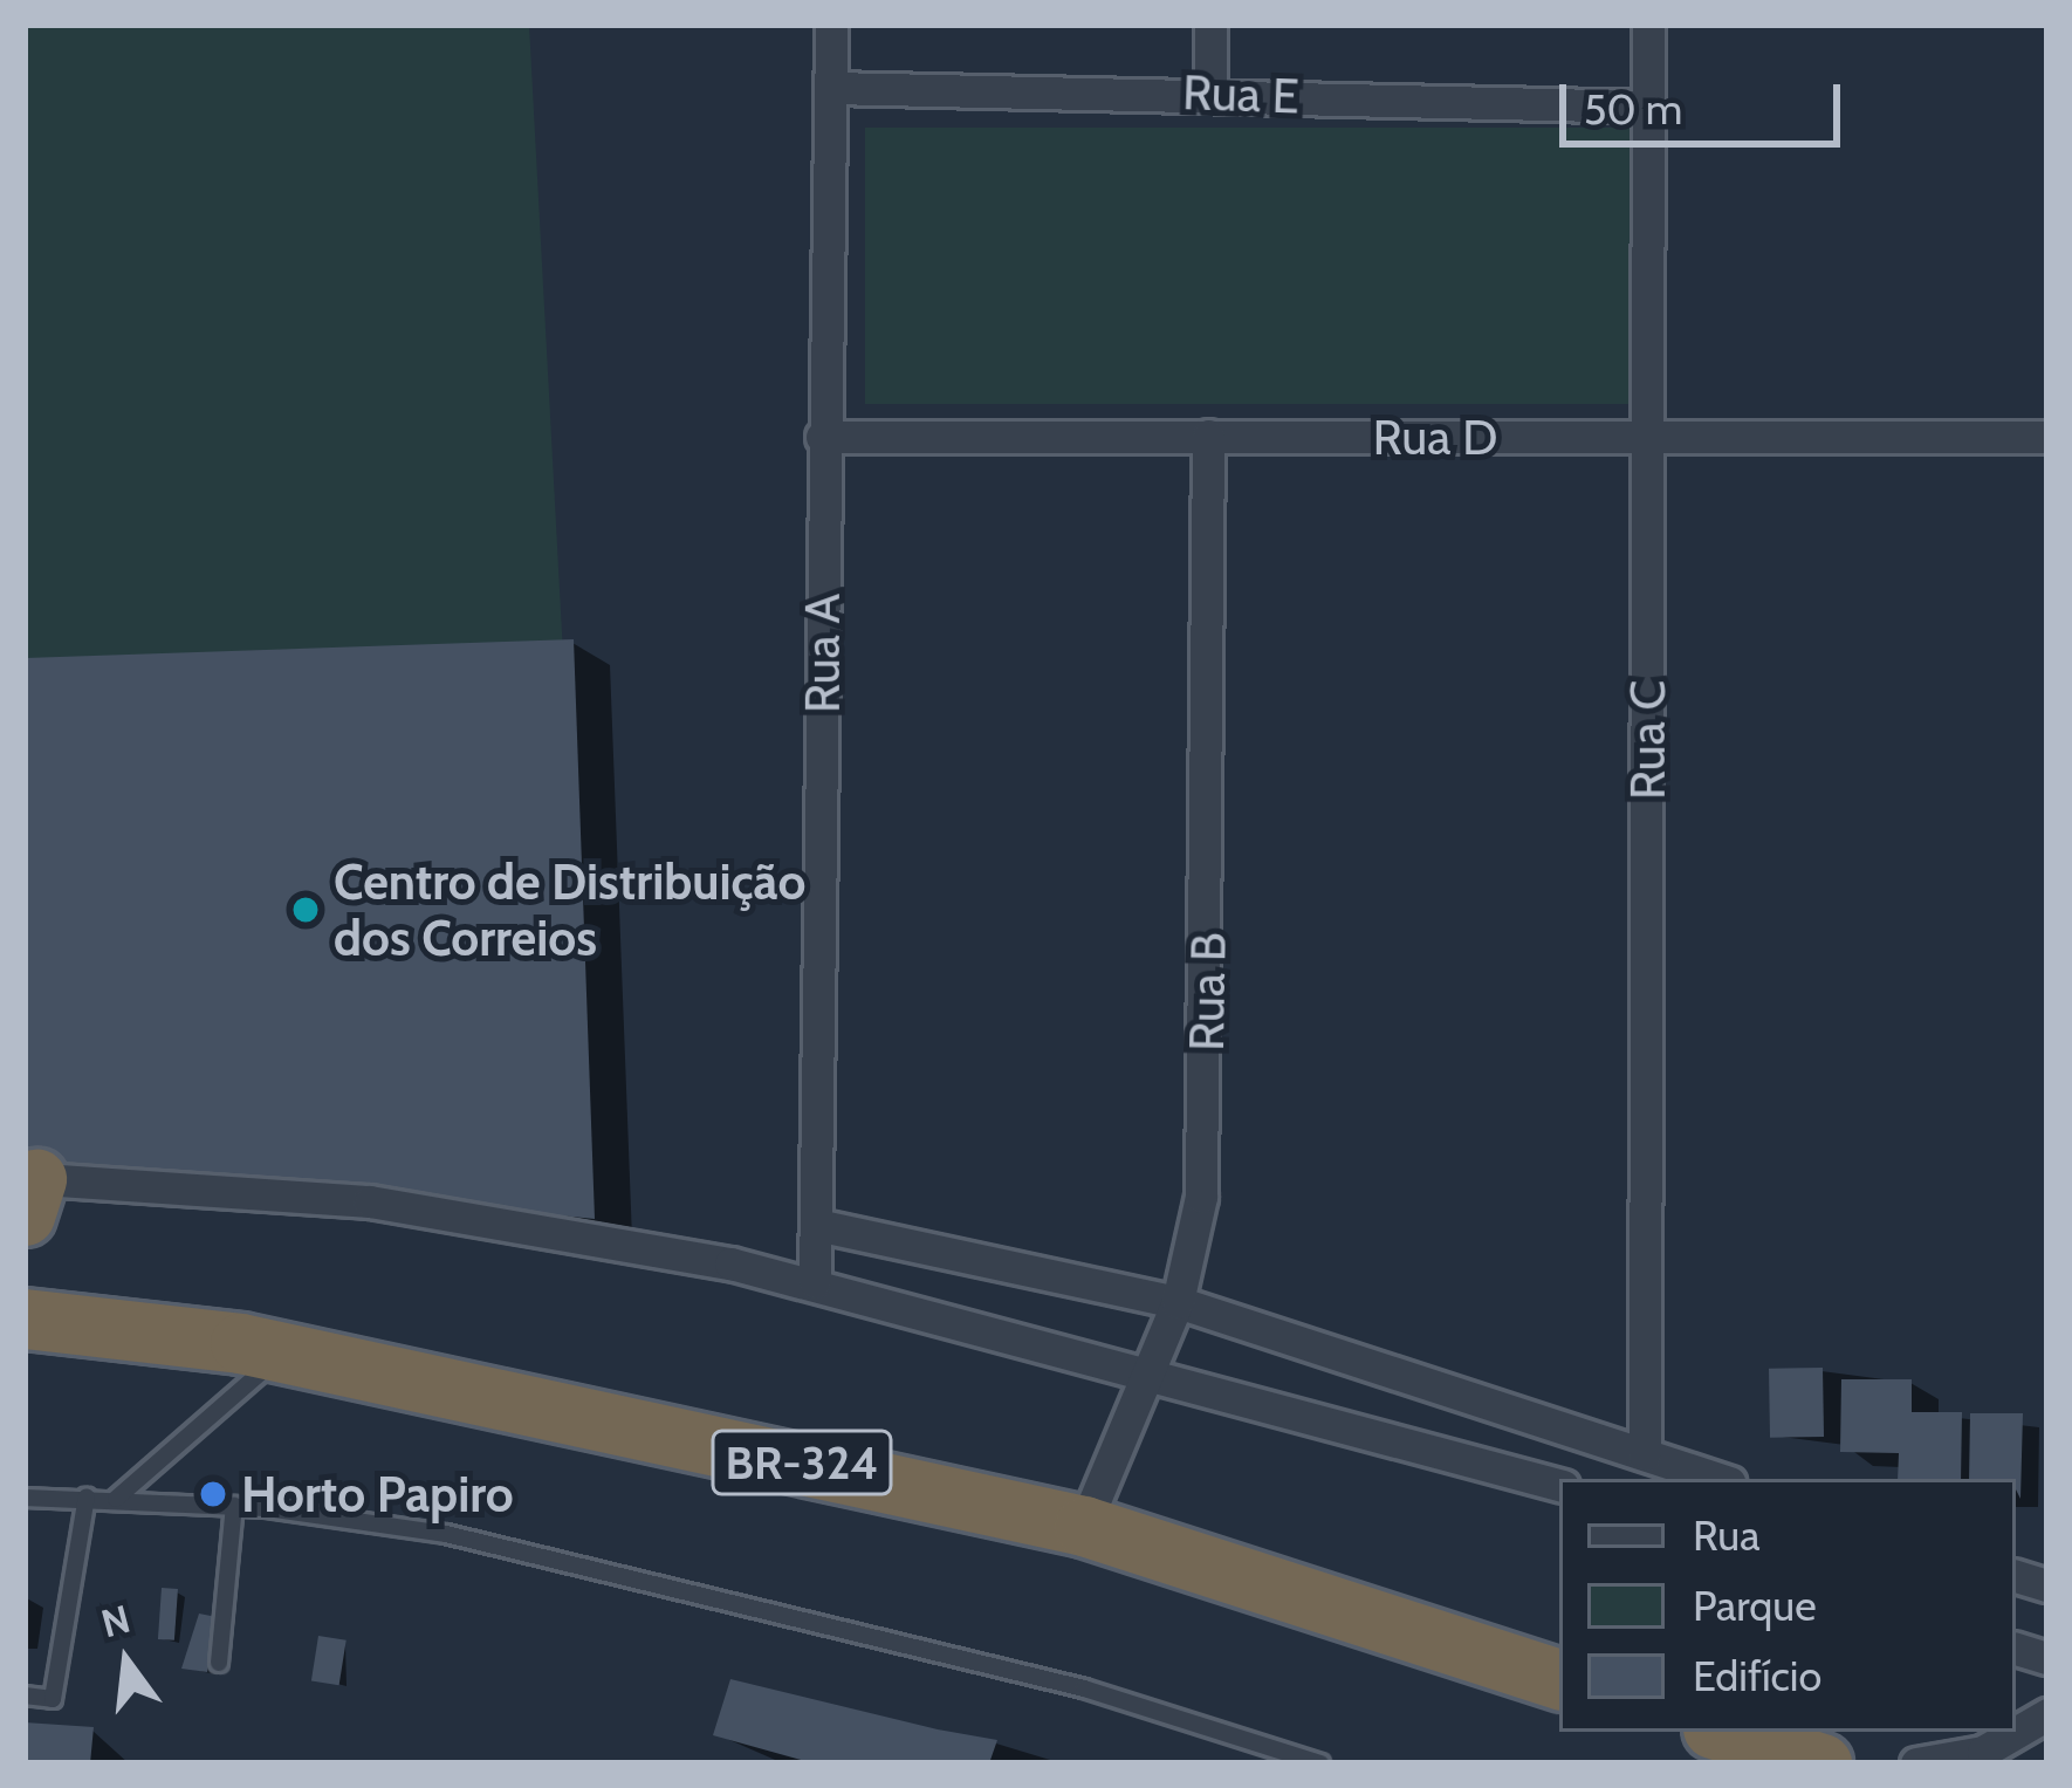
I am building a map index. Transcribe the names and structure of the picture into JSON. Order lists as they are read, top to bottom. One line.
{"streets":{"highway":["BR-324"],"street":["Rua E","Rua D","Rua A","Rua C","Rua B"]},"crossings":[["Rua E","Rua A"],["Rua E","Rua C"],["Rua D","Rua A"],["Rua D","Rua C"],["Rua D","Rua B"],["Rua B","BR-324"]],"places":["Centro de Distribuição dos Correios","Horto Papiro"],"legend":["Rua","Parque","Edifício"],"scale_bar":"50 m","north":"top"}
